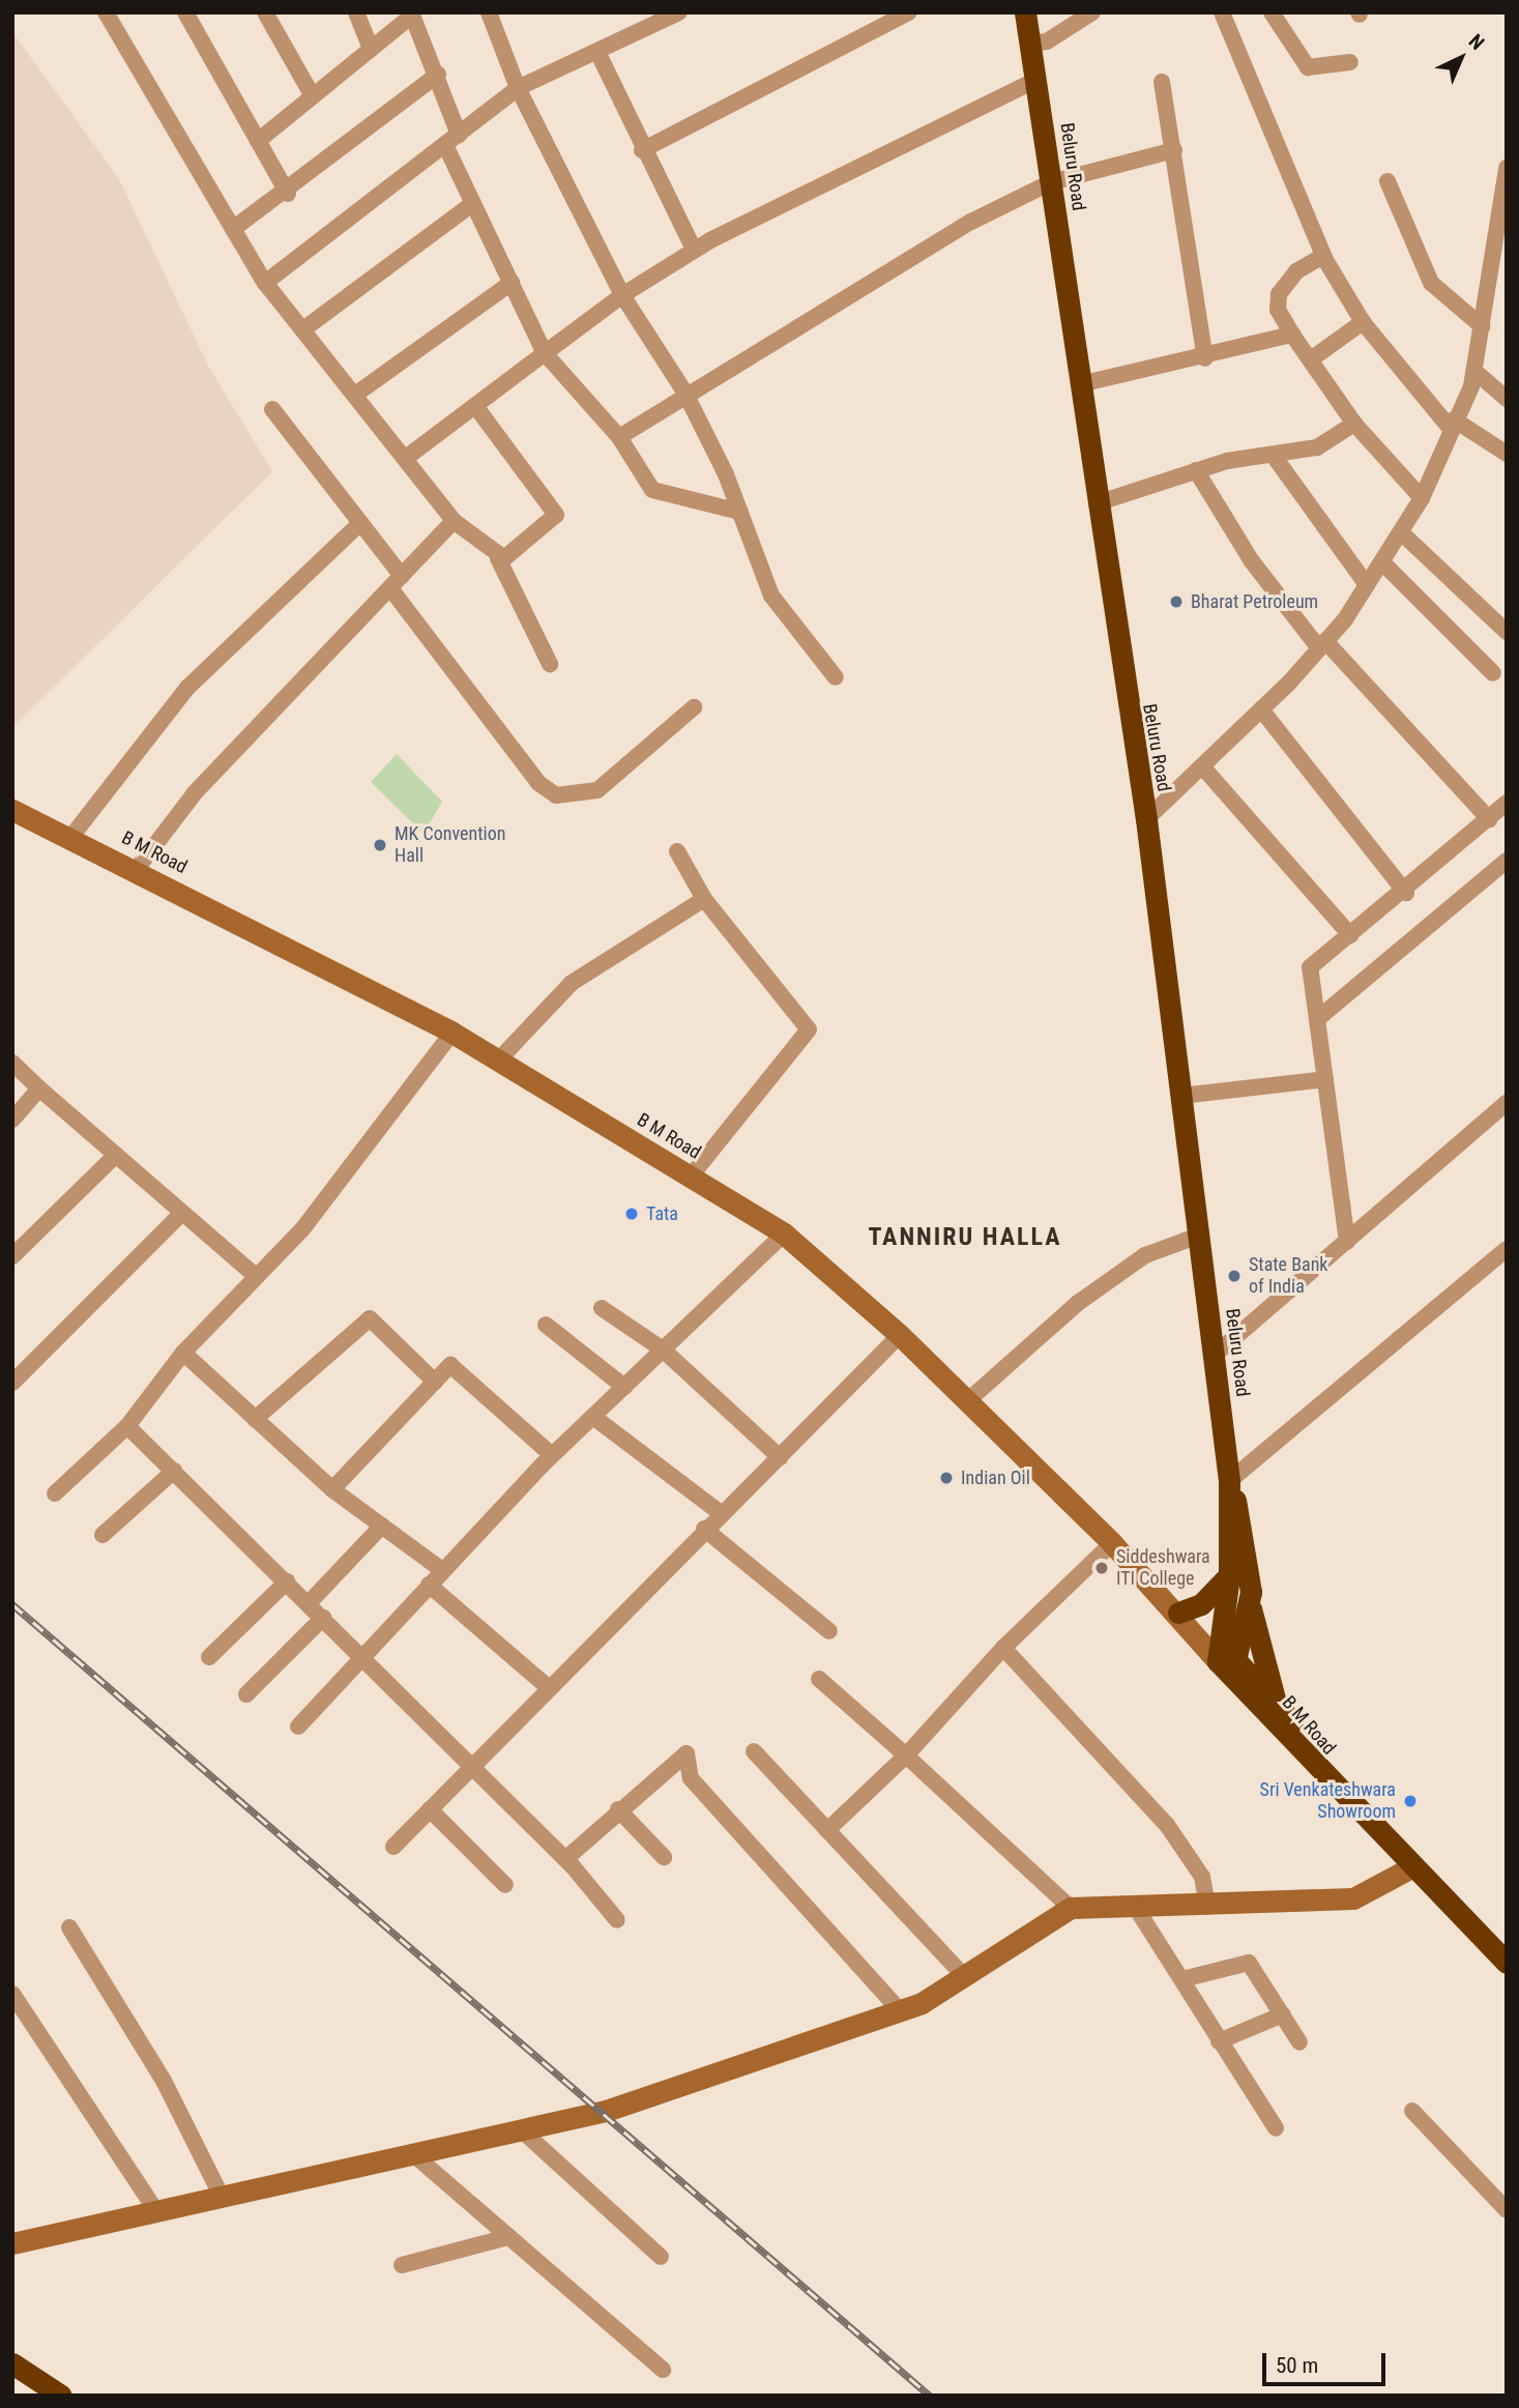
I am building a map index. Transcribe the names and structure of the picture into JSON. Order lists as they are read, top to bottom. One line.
{"streets":{"highway":["Beluru Road","B M Road"]},"crossings":[["Beluru Road","B M Road"]],"districts":["TANNIRU HALLA"],"places":["Bharat Petroleum","MK Convention Hall","Tata","State Bank of India","Indian Oil","Siddeshwara ITI College","Sri Venkateshwara Showroom"],"scale_bar":"50 m","north":"top right"}
